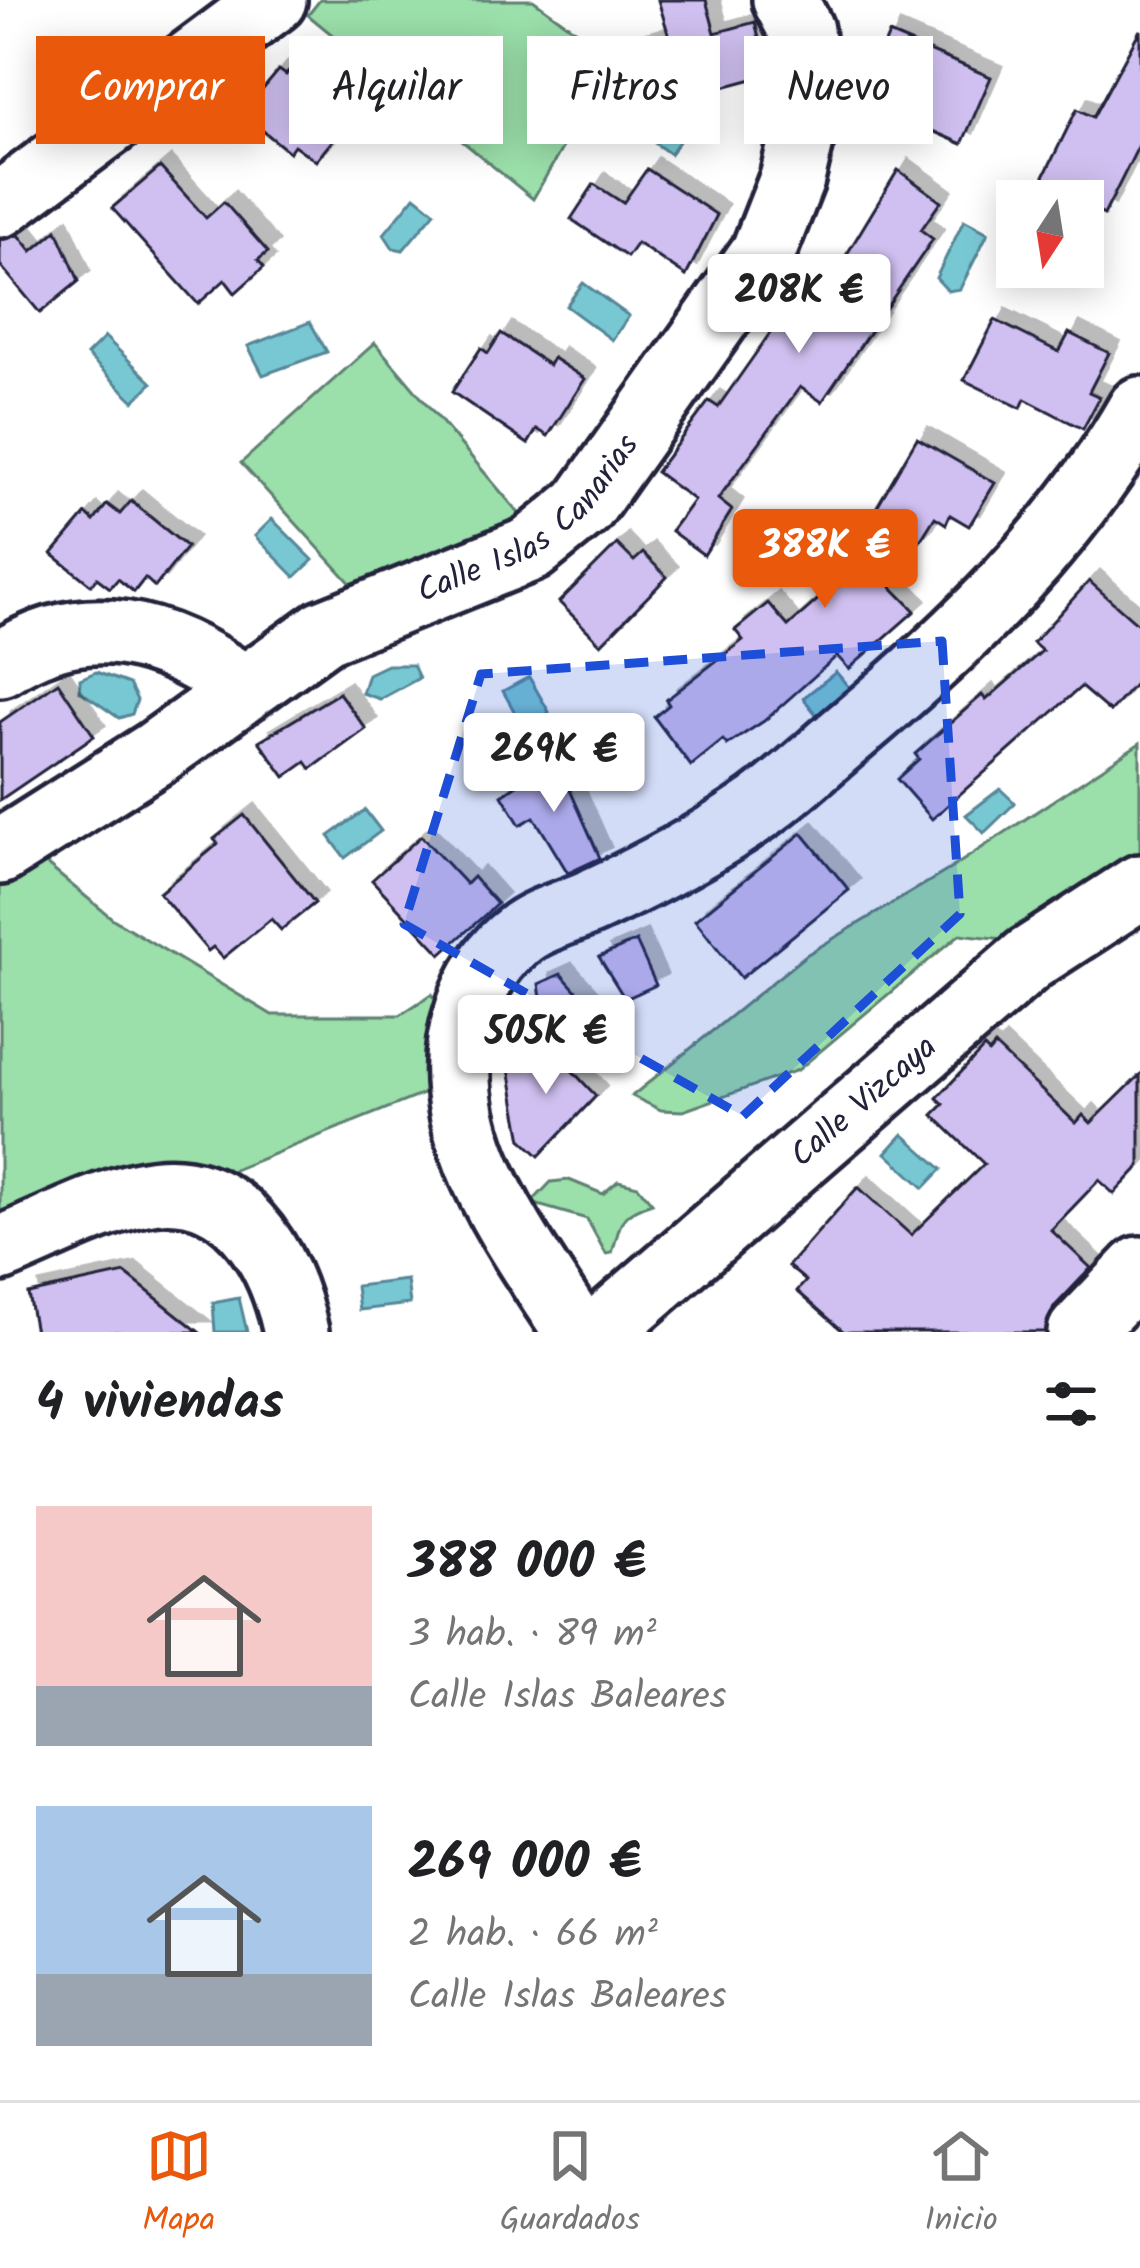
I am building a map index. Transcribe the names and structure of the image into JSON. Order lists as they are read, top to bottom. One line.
{"streets":{"street":["Calle Islas Canarias","Calle Vizcaya"]},"north":"bottom","page":{"chip":["Comprar","Alquilar","Filtros","Nuevo"],"price":["208K €","388K €","269K €","505K €"],"heading":"4 viviendas","list":[{"name":"388 000 €","note":"3 hab. · 89 m² · Calle Islas Baleares"},{"name":"269 000 €","note":"2 hab. · 66 m² · Calle Islas Baleares"}],"tabs":["Mapa","Guardados","Inicio"]}}
